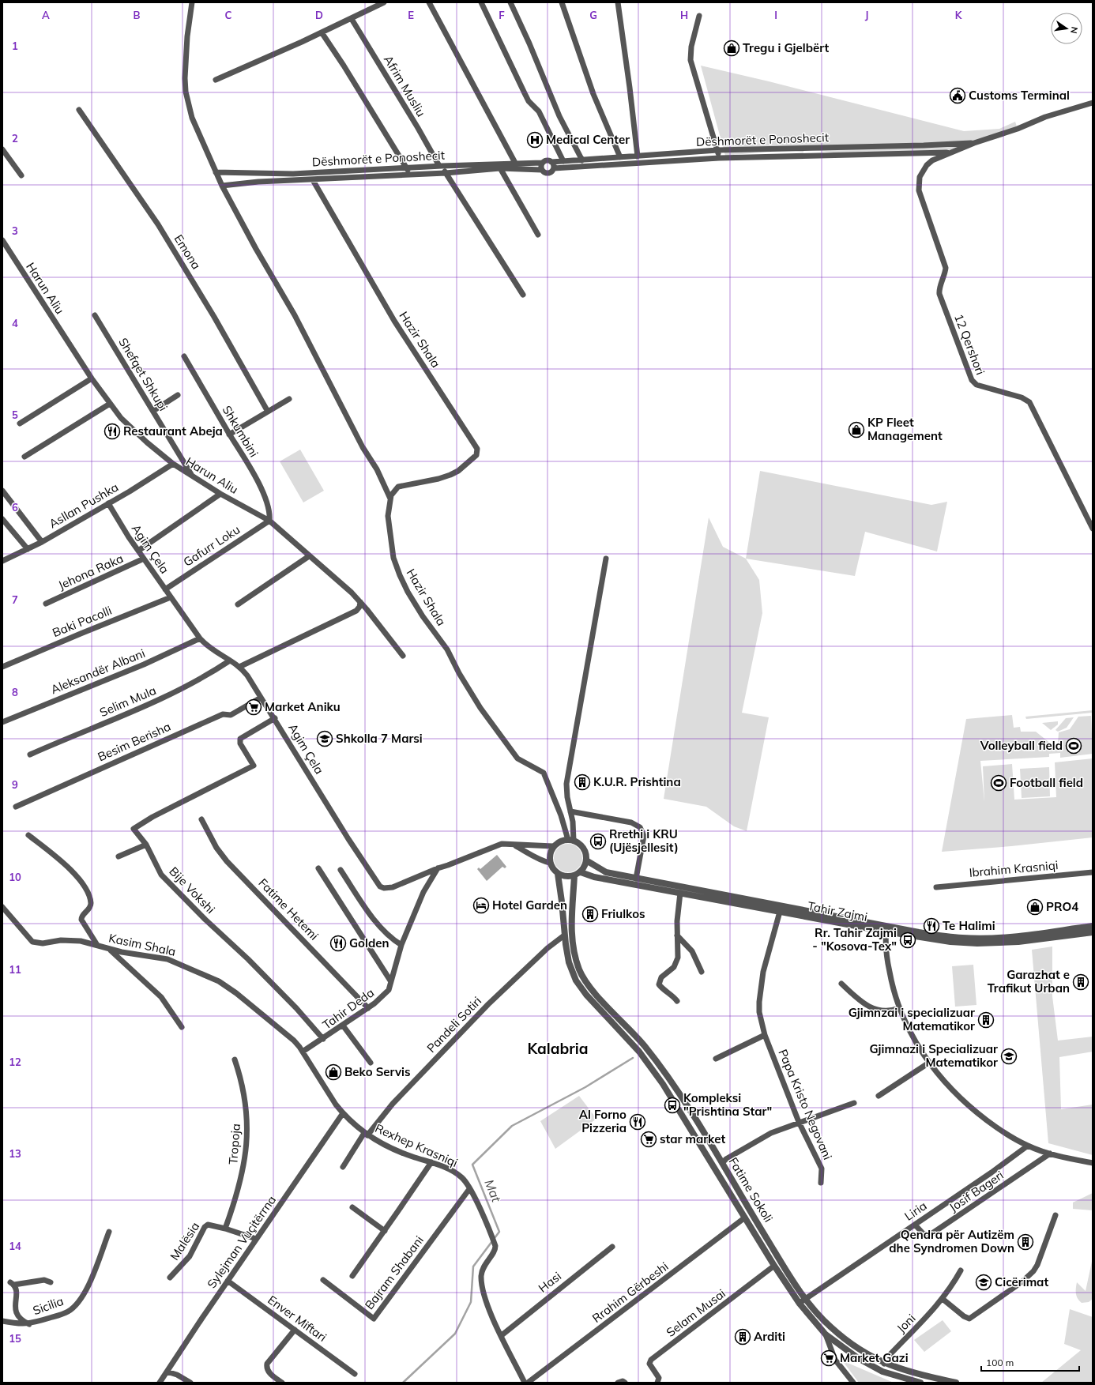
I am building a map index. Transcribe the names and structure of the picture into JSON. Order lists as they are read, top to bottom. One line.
{"streets":{"street":["Afrim Musliu","Dëshmorët e Ponoshecit","Emona","Harun Aliu","Hazir Shala","12 Qershori","Shefqet Shkupi","Shkumbini","Asllan Pushka","Gafurr Loku","Agim Çela","Jehona Raka","Baki Pacolli","Aleksandër Albani","Selim Mula","Besim Berisha","Ibrahim Krasniqi","Bije Vokshi","Fatime Hetemi","Tahir Zajmi","Kasim Shala","Tahir Deda","Pandeli Sotiri","Papa Kristo Negovani","Tropoja","Rexhep Krasniqi","Fatime Sokoli","Josif Bageri","Liria","Malësia","Sylejman Vuçitërrna","Bajram Shabani","Hasi","Rrahim Gërbeshi","Sicilia","Selam Musai","Enver Miftari","Joni"]},"crossings":[["Afrim Musliu","Dëshmorët e Ponoshecit"],["Dëshmorët e Ponoshecit","Hazir Shala"],["Dëshmorët e Ponoshecit","12 Qershori"],["Harun Aliu","Shefqet Shkupi"],["Harun Aliu","Shkumbini"],["Harun Aliu","Asllan Pushka"],["Harun Aliu","Gafurr Loku"],["Hazir Shala","Agim Çela"],["Hazir Shala","Tahir Zajmi"],["Hazir Shala","Fatime Sokoli"],["Shkumbini","Gafurr Loku"],["Asllan Pushka","Agim Çela"],["Gafurr Loku","Agim Çela"],["Agim Çela","Jehona Raka"],["Agim Çela","Baki Pacolli"],["Agim Çela","Aleksandër Albani"],["Agim Çela","Selim Mula"],["Agim Çela","Besim Berisha"],["Agim Çela","Bije Vokshi"],["Agim Çela","Tahir Zajmi"],["Agim Çela","Tahir Deda"],["Agim Çela","Fatime Sokoli"],["Bije Vokshi","Tahir Deda"],["Fatime Hetemi","Tahir Deda"],["Tahir Zajmi","Papa Kristo Negovani"],["Tahir Zajmi","Fatime Sokoli"],["Kasim Shala","Tahir Deda"],["Kasim Shala","Rexhep Krasniqi"],["Tahir Deda","Rexhep Krasniqi"],["Pandeli Sotiri","Rexhep Krasniqi"],["Pandeli Sotiri","Fatime Sokoli"],["Tropoja","Malësia"],["Rexhep Krasniqi","Sylejman Vuçitërrna"],["Rexhep Krasniqi","Bajram Shabani"],["Rexhep Krasniqi","Hasi"],["Fatime Sokoli","Liria"],["Fatime Sokoli","Rrahim Gërbeshi"],["Fatime Sokoli","Selam Musai"],["Fatime Sokoli","Joni"],["Josif Bageri","Liria"],["Malësia","Sylejman Vuçitërrna"],["Sylejman Vuçitërrna","Enver Miftari"]],"districts":["Kalabria"],"water":["Mat"],"places":{"shop":["Tregu i Gjelbërt","KP Fleet Management","PRO4","Beko Servis"],"public building":["Customs Terminal"],"hospital":["Medical Center"],"restaurant":["Restaurant Abeja","Te Halimi","Golden","Al Forno Pizzeria"],"supermarket":["Market Aniku","star market","Market Gazi"],"school or university":["Shkolla 7 Marsi","Gjimnazi i Specializuar Matematikor","Cicërimat"],"sports":["Volleyball field","Football field"],"building":["K.U.R. Prishtina","Friulkos","Garazhat e Trafikut Urban","Gjimnzai i specializuar Matematikor","Qendra për Autizëm dhe Syndromen Down","Arditi"],"bus stop":["Rrethi i KRU (Ujësjellesit)","Rr. Tahir Zajmi - \"Kosova-Tex\"","Kompleksi \"Prishtina Star\""],"hotel":["Hotel Garden"]},"scale_bar":"100 m","north":"right","grid":{"columns":["A","B","C","D","E","F","G","H","I","J","K"],"rows":["1","2","3","4","5","6","7","8","9","10","11","12","13","14","15"]}}
